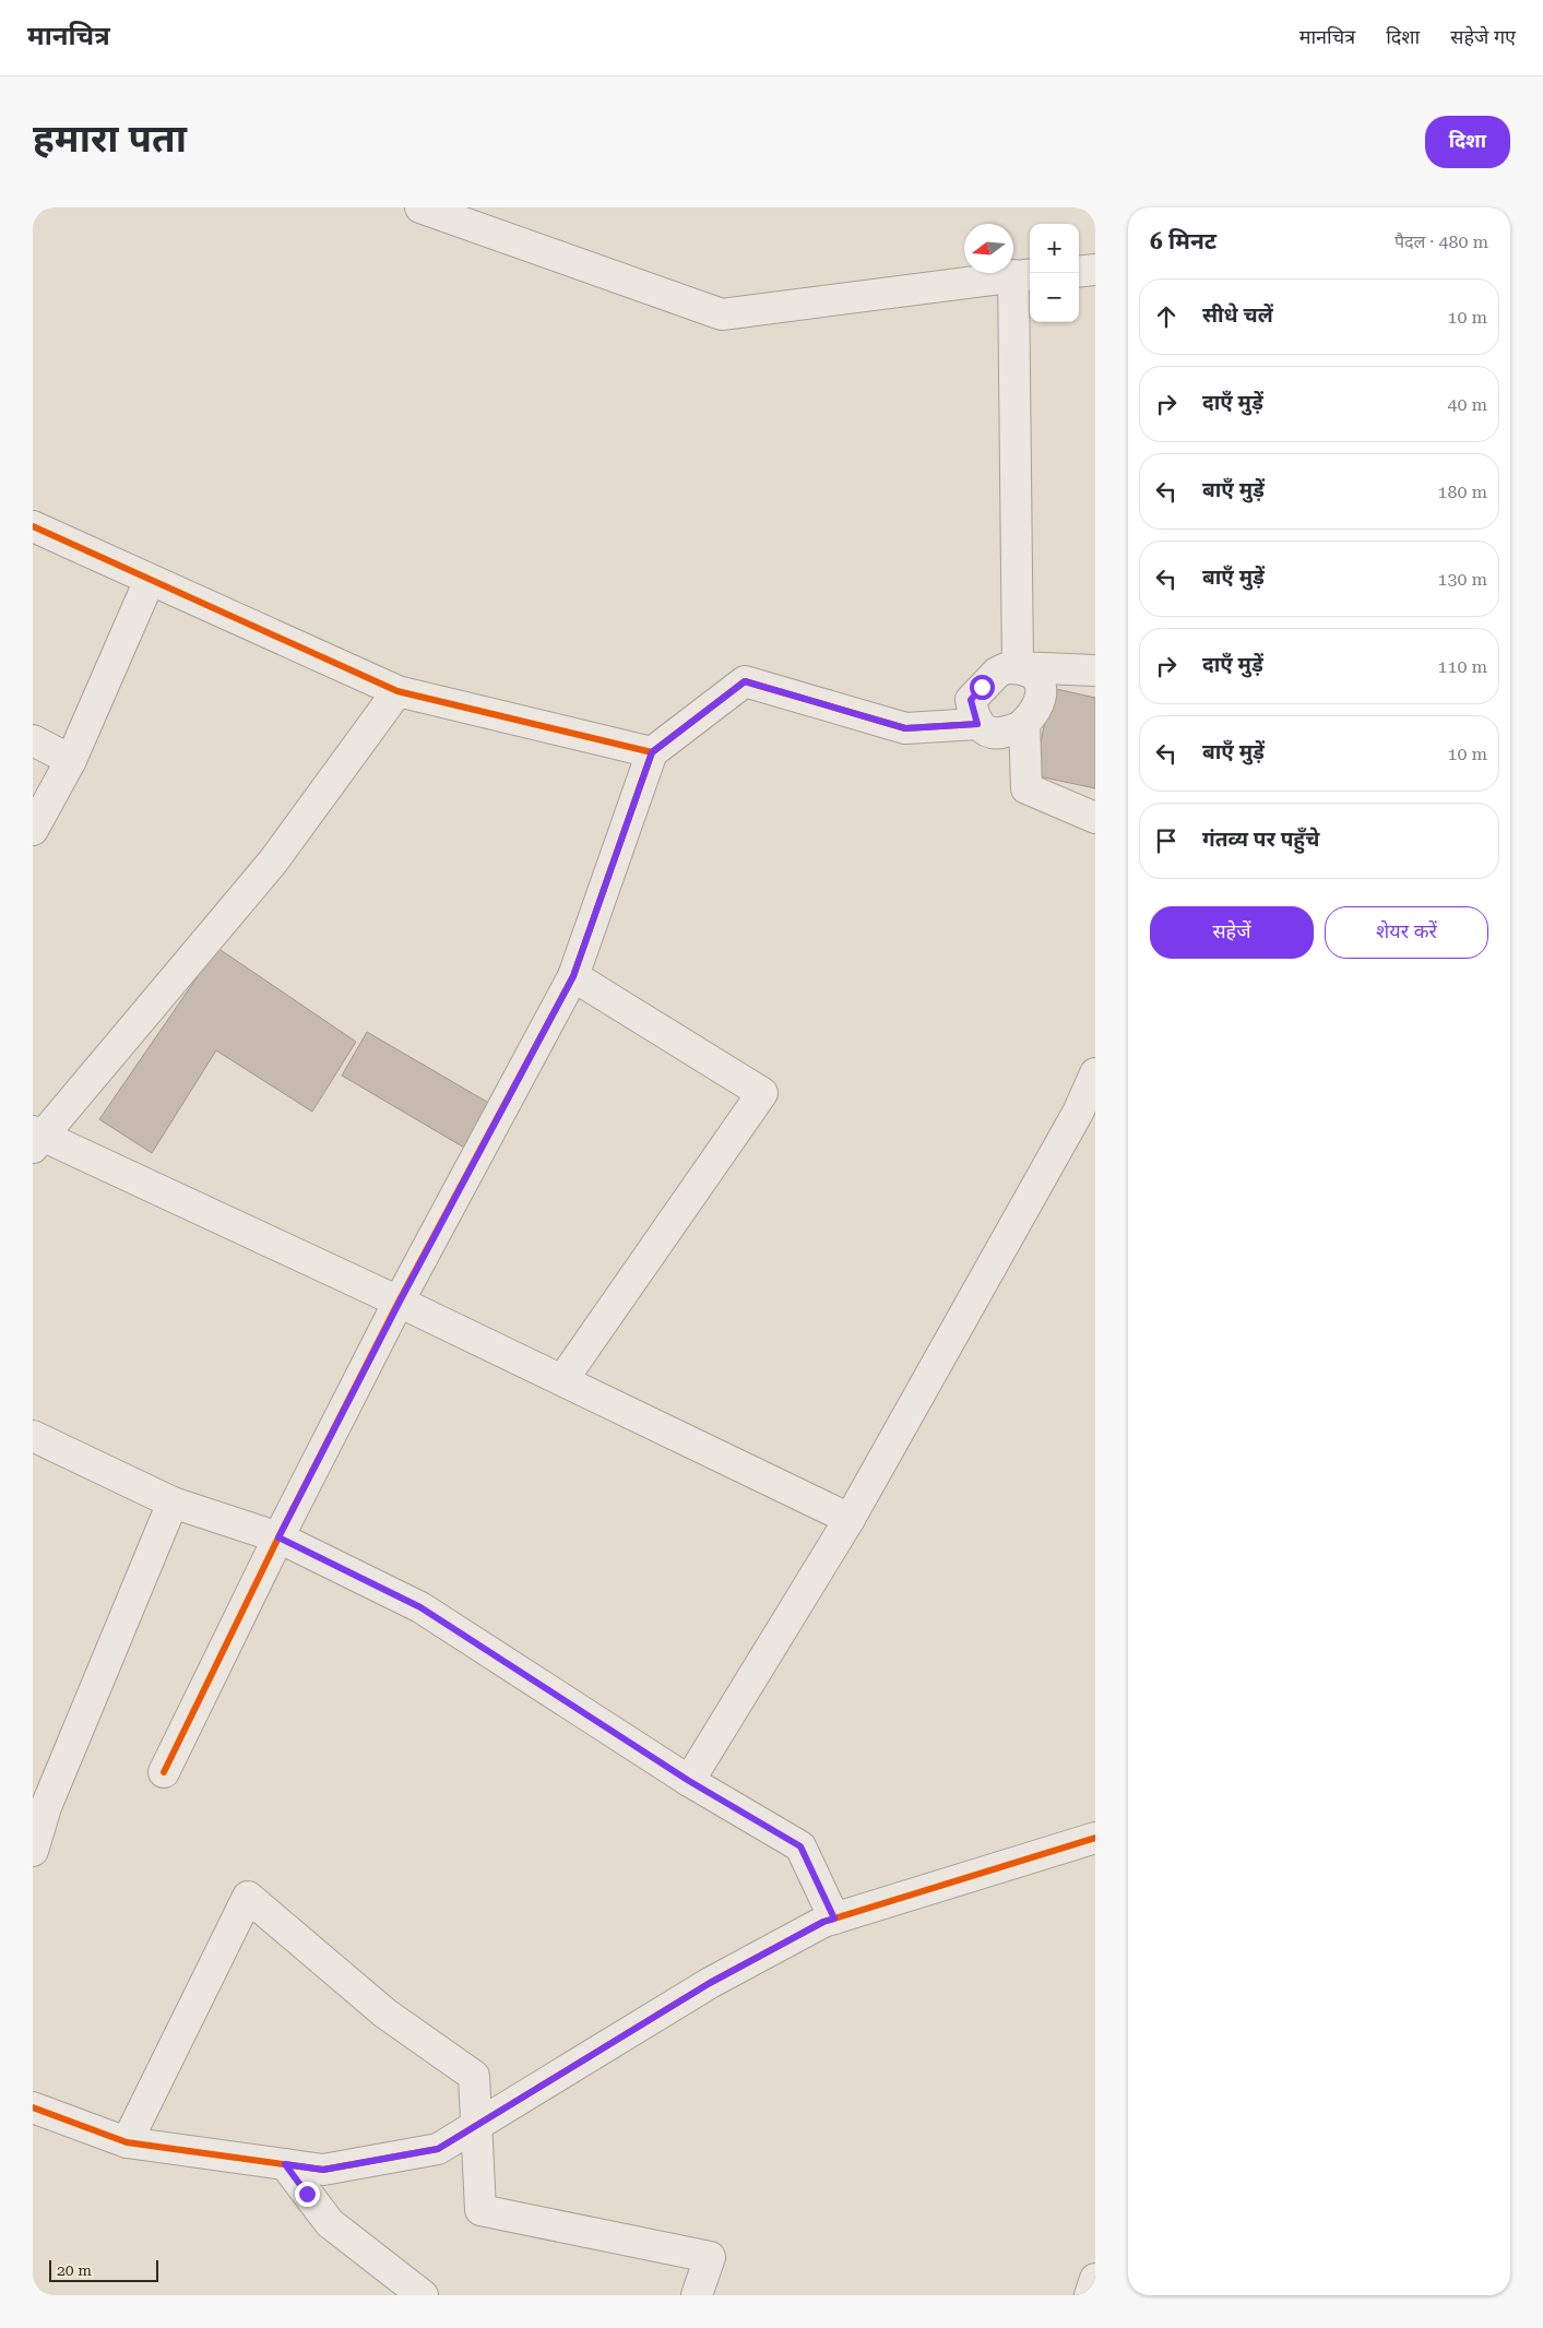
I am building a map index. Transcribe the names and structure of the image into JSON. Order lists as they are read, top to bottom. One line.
{"scale_bar":"20 m","north":"left","page":{"header":"मानचित्र","nav":["मानचित्र","दिशा","सहेजे गए"],"buttons":["दिशा",["सहेजें","शेयर करें"]],"title":"हमारा पता","heading":["6 मिनट","पैदल · 480 m"],"map_buttons":["+","−"],"list":[["सीधे चलें","10 m"],["दाएँ मुड़ें","40 m"],["बाएँ मुड़ें","180 m"],["बाएँ मुड़ें","130 m"],["दाएँ मुड़ें","110 m"],["बाएँ मुड़ें","10 m"],"गंतव्य पर पहुँचे"],"scale":"20 m"}}
